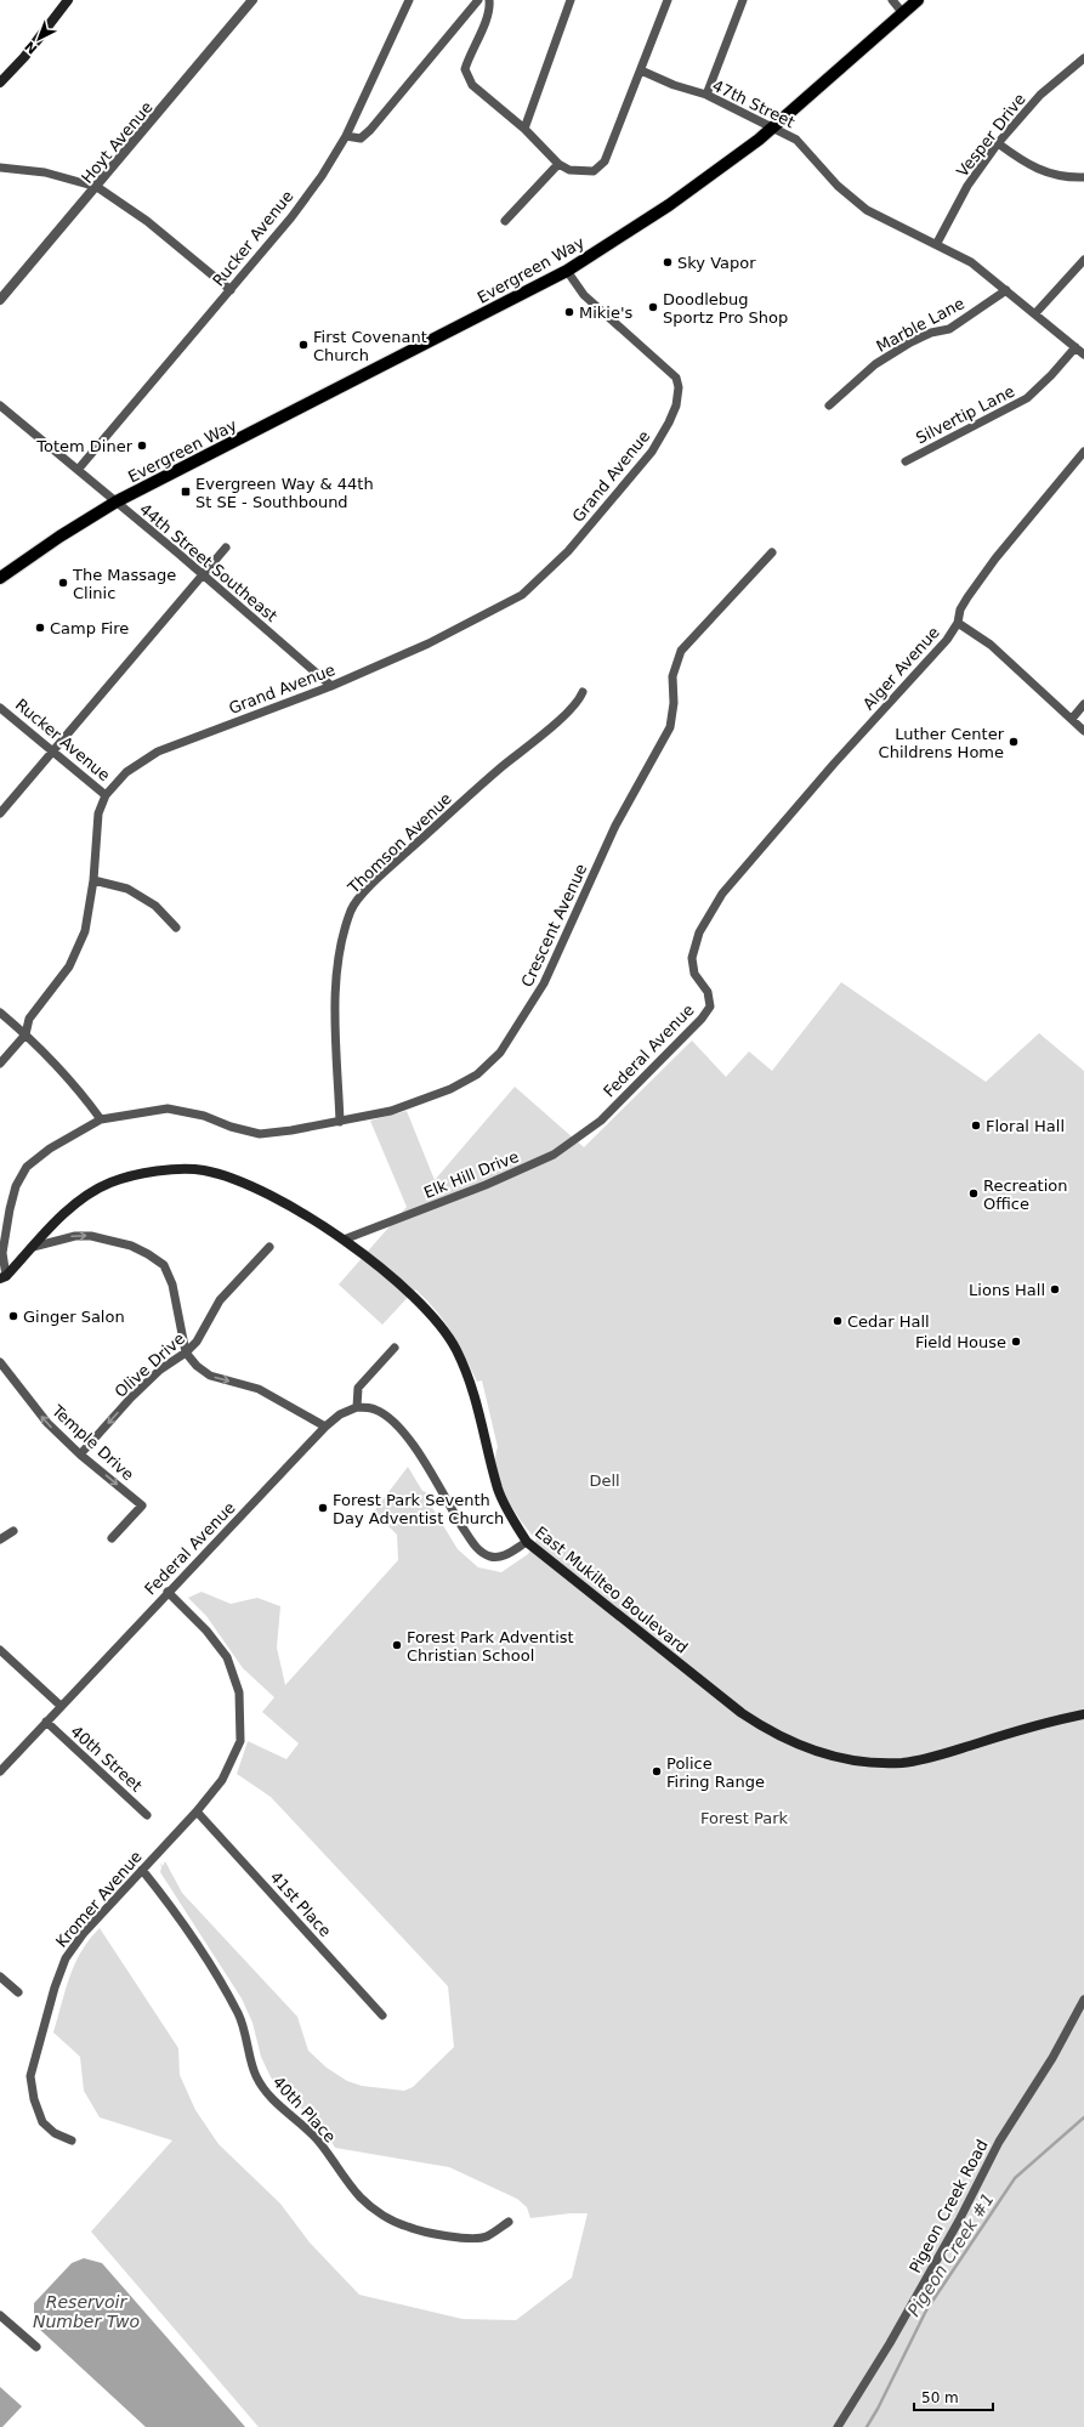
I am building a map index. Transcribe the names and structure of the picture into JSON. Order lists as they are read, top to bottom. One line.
{"streets":{"main road":["Evergreen Way","East Mukilteo Boulevard"],"street":["47th Street","Vesper Drive","Hoyt Avenue","Rucker Avenue","Marble Lane","Silvertip Lane","Grand Avenue","44th Street Southeast","Alger Avenue","Thomson Avenue","Crescent Avenue","Federal Avenue","Elk Hill Drive","Olive Drive","Temple Drive","40th Street","Kromer Avenue","41st Place","40th Place","Pigeon Creek Road"]},"crossings":[["47th Street","Vesper Drive"],["47th Street","Evergreen Way"],["47th Street","Marble Lane"],["47th Street","Silvertip Lane"],["Rucker Avenue","Grand Avenue"],["Rucker Avenue","44th Street Southeast"],["Evergreen Way","Grand Avenue"],["Evergreen Way","44th Street Southeast"],["Grand Avenue","44th Street Southeast"],["Alger Avenue","Federal Avenue"],["Thomson Avenue","Crescent Avenue"],["Crescent Avenue","East Mukilteo Boulevard"],["Federal Avenue","Elk Hill Drive"],["Federal Avenue","40th Street"],["Federal Avenue","Kromer Avenue"],["Elk Hill Drive","East Mukilteo Boulevard"],["Olive Drive","Temple Drive"],["Kromer Avenue","41st Place"],["Kromer Avenue","40th Place"]],"one_way":["Olive Drive"],"water":["Pigeon Creek #1","Reservoir Number Two"],"parks":["Dell","Forest Park"],"places":{"other":["Sky Vapor","Doodlebug Sportz Pro Shop","Mikie's","First Covenant Church","Totem Diner","The Massage Clinic","Camp Fire","Luther Center Childrens Home","Floral Hall","Recreation Office","Lions Hall","Ginger Salon","Cedar Hall","Field House","Forest Park Seventh Day Adventist Church","Forest Park Adventist Christian School","Police Firing Range"],"transit":["Evergreen Way & 44th St SE - Southbound"]},"scale_bar":"50 m","north":"bottom left"}
